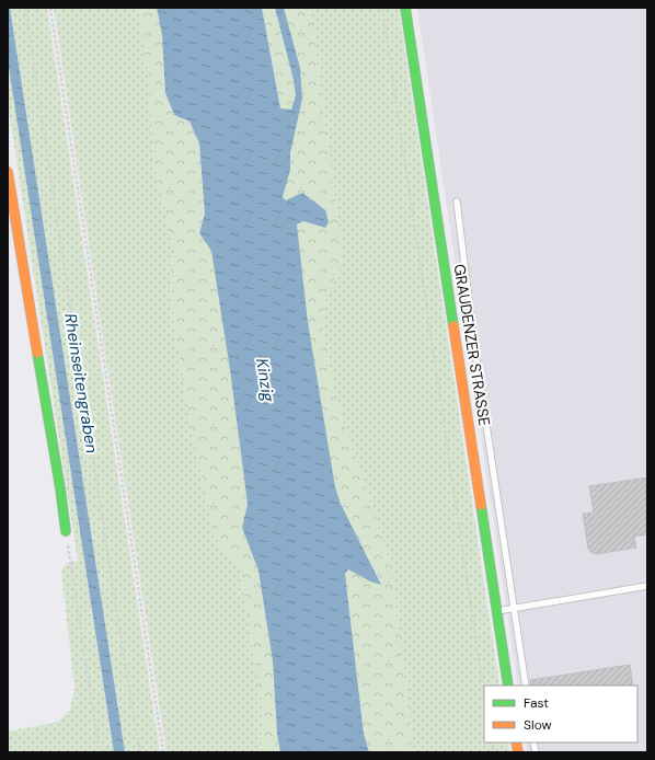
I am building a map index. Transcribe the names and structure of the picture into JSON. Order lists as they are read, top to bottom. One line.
{"streets":{"street":["GRAUDENZER STRASSE"]},"water":["Kinzig","Rheinseitengraben"],"legend":["Fast","Slow"]}
